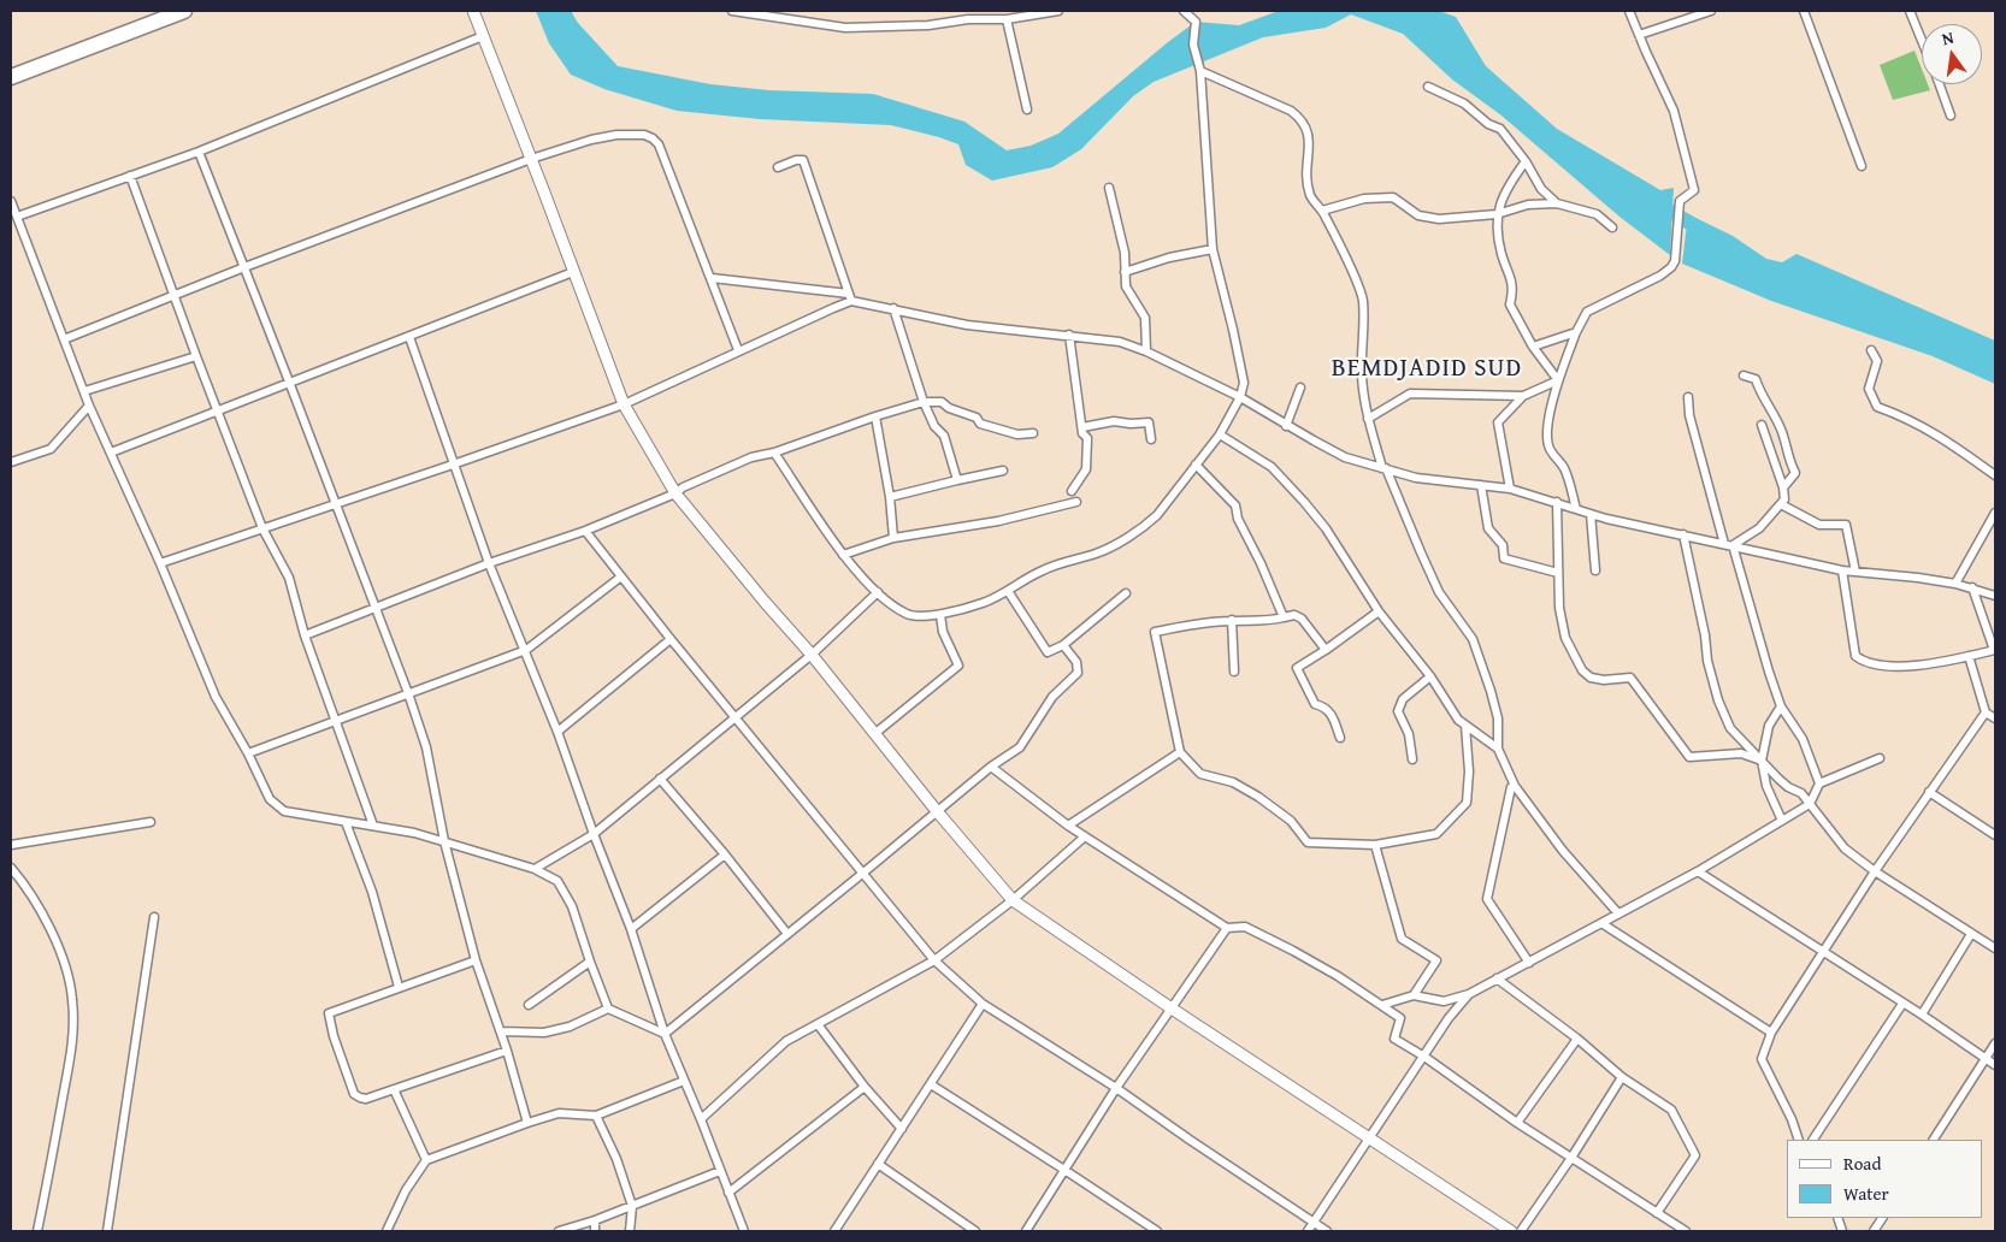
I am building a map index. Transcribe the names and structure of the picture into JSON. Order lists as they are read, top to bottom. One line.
{"districts":["BEMDJADID SUD"],"legend":["Road","Water"],"north":"top"}
